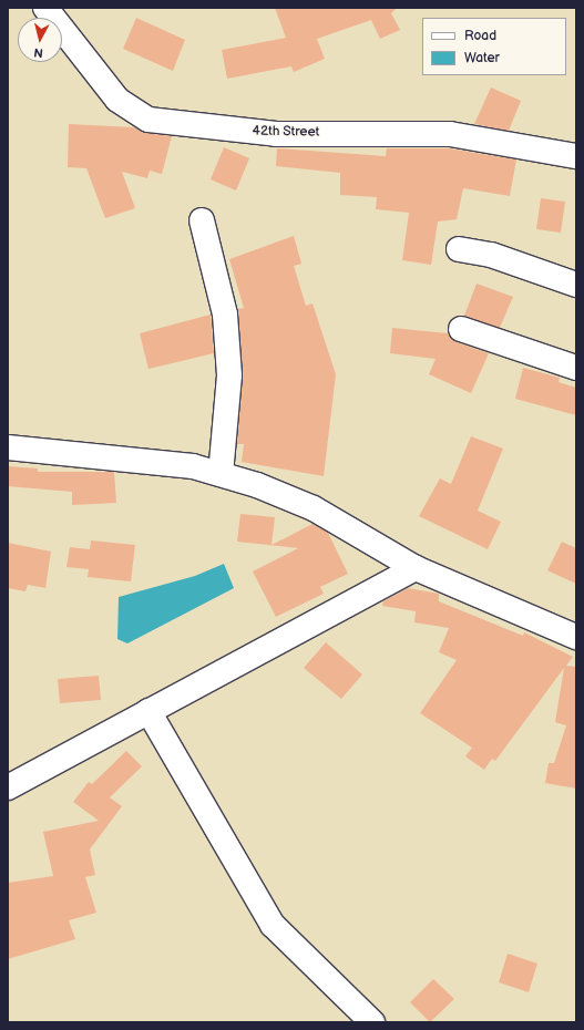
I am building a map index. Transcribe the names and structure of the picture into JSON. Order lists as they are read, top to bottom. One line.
{"streets":{"street":["42th Street"]},"legend":["Road","Water"],"north":"bottom"}
